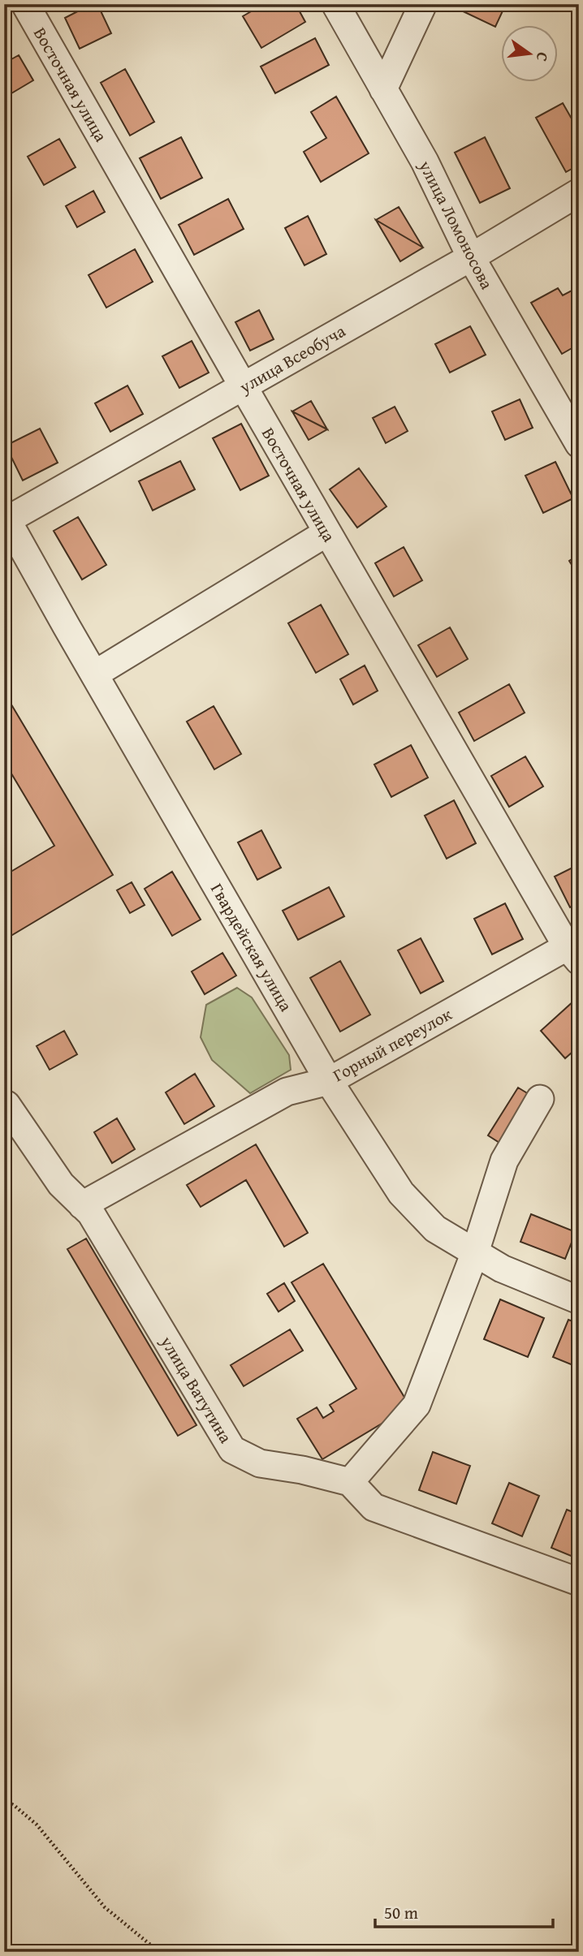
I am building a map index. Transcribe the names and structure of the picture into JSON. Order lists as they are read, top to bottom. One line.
{"streets":{"street":["Восточная улица","улица Ломоносова","улица Всеобуча","Гвардейская улица","Горный переулок","улица Ватутина"]},"crossings":[["Восточная улица","улица Всеобуча"],["Восточная улица","Горный переулок"],["улица Ломоносова","улица Всеобуча"],["улица Всеобуча","Гвардейская улица"],["Гвардейская улица","Горный переулок"],["Горный переулок","улица Ватутина"]],"scale_bar":"50 m","north":"right"}
